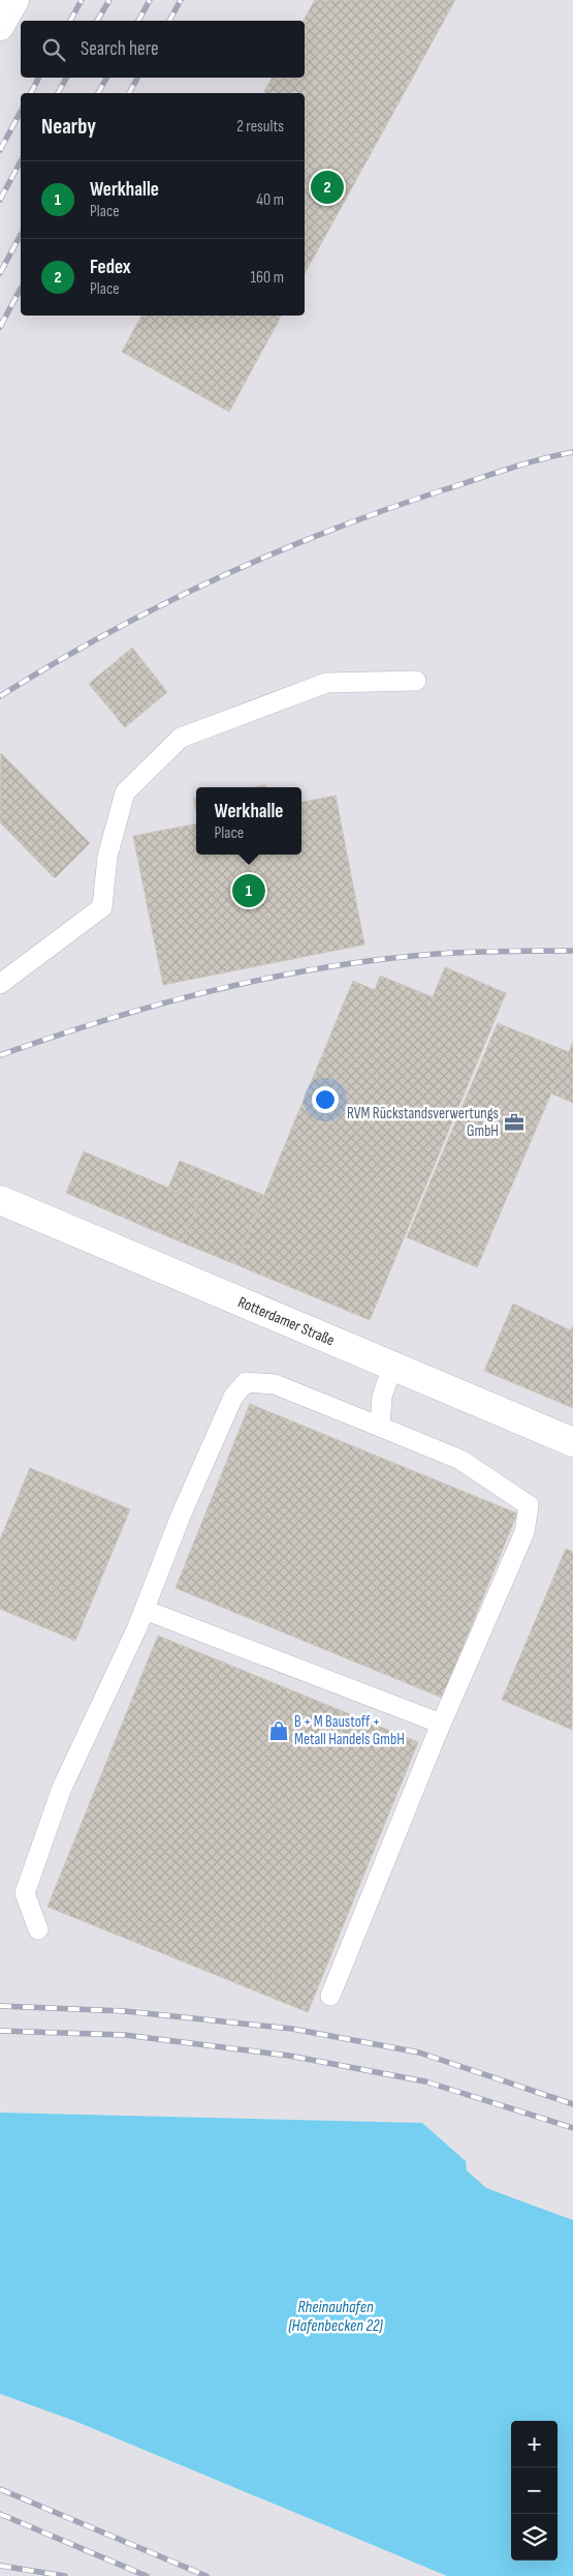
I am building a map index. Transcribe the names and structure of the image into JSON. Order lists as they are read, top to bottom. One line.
{"streets":{"street":["Rotterdamer Straße"]},"water":["Rheinauhafen (Hafenbecken 22)"],"places":{"office":["RVM Rückstandsverwertungs GmbH"],"shop":["B + M Baustoff + Metall Handels GmbH"]},"page":{"search":"Search here","heading":["Nearby","2 results"],"list":[{"mark":"1","name":"Werkhalle","note":"Place","value":"40 m"},{"mark":"2","name":"Fedex","note":"Place","value":"160 m"}],"pins":["2","1"],"popup":["Werkhalle","Place"],"map_buttons":["+","−"]}}
